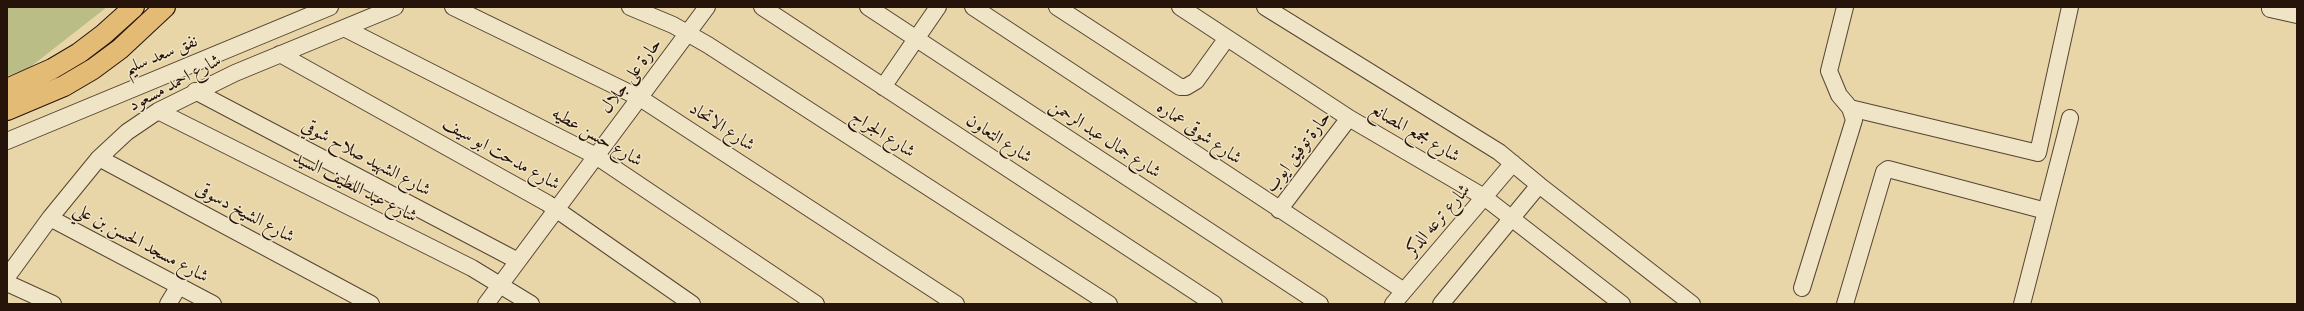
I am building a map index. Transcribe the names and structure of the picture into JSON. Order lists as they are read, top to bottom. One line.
{"streets":{"street":["نفق سعد سليم","حارة على جلال","شارع احمد مسعود","شارع الاتحاد","شارع شوقى عماره","شارع مجمع المصانع","شارع الجراج","شارع حسن عطيه","شارع التعاون","شارع جمال عبد الرحمن","حارة توفيق ايوب","شارع مدحت ابو سيف","شارع الشهيد صلاح شوقي","شارع عبد اللطيف السيد","شارع الشيخ دسوقى","شارع ترعه الدكر","شارع مسجد الحسن بن علي"]},"crossings":[["حارة على جلال","شارع الاتحاد"],["حارة على جلال","شارع الجراج"],["حارة على جلال","شارع حسن عطيه"],["حارة على جلال","شارع مدحت ابو سيف"],["حارة على جلال","شارع الشهيد صلاح شوقي"],["حارة على جلال","شارع عبد اللطيف السيد"],["شارع احمد مسعود","شارع حسن عطيه"],["شارع احمد مسعود","شارع مدحت ابو سيف"],["شارع احمد مسعود","شارع الشهيد صلاح شوقي"],["شارع احمد مسعود","شارع عبد اللطيف السيد"],["شارع احمد مسعود","شارع الشيخ دسوقى"],["شارع احمد مسعود","شارع مسجد الحسن بن علي"],["شارع شوقى عماره","حارة توفيق ايوب"],["شارع شوقى عماره","شارع ترعه الدكر"],["شارع مجمع المصانع","حارة توفيق ايوب"],["شارع مجمع المصانع","شارع ترعه الدكر"]]}
